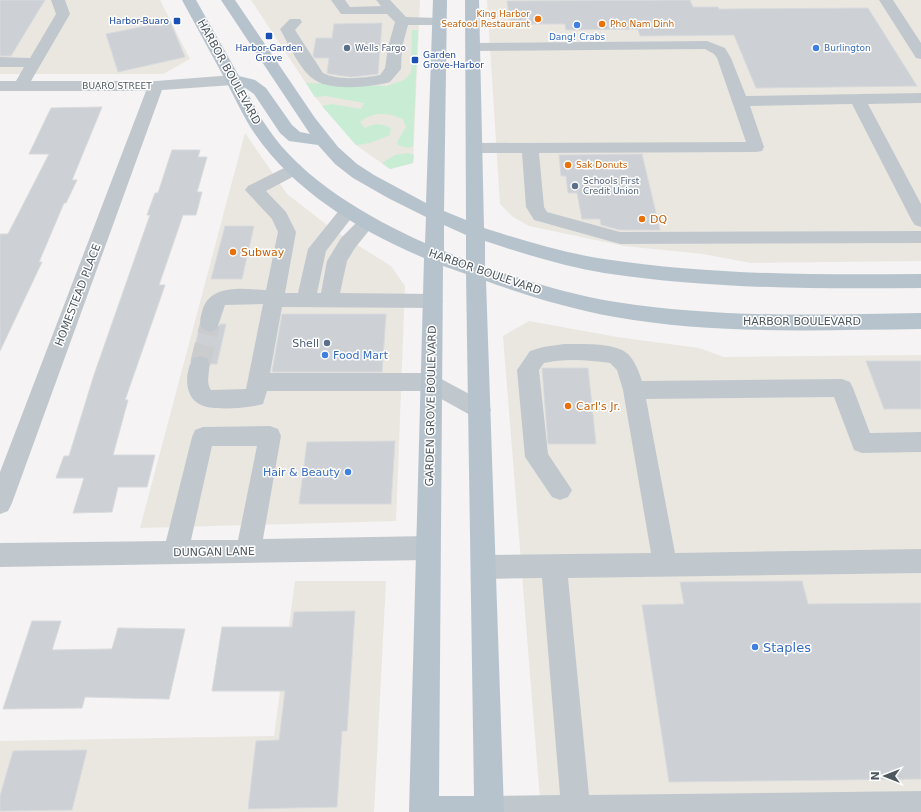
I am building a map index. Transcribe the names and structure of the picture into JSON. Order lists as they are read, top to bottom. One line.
{"streets":{"main road":["HARBOR BOULEVARD","GARDEN GROVE BOULEVARD"],"street":["BUARO STREET","HOMESTEAD PLACE","DUNGAN LANE"]},"crossings":[["HARBOR BOULEVARD","BUARO STREET"],["HARBOR BOULEVARD","GARDEN GROVE BOULEVARD"],["BUARO STREET","HOMESTEAD PLACE"],["GARDEN GROVE BOULEVARD","DUNGAN LANE"]],"places":{"other":["King Harbor Seafood Restaurant","Pho Nam Dinh","Dang! Crabs","Wells Fargo","Burlington","Sak Donuts","Schools First Credit Union","DQ","Subway","Shell","Food Mart","Carl's Jr.","Hair & Beauty","Staples"],"transit":["Harbor-Buaro","Harbor-Garden Grove","Garden Grove-Harbor"]},"north":"left"}
